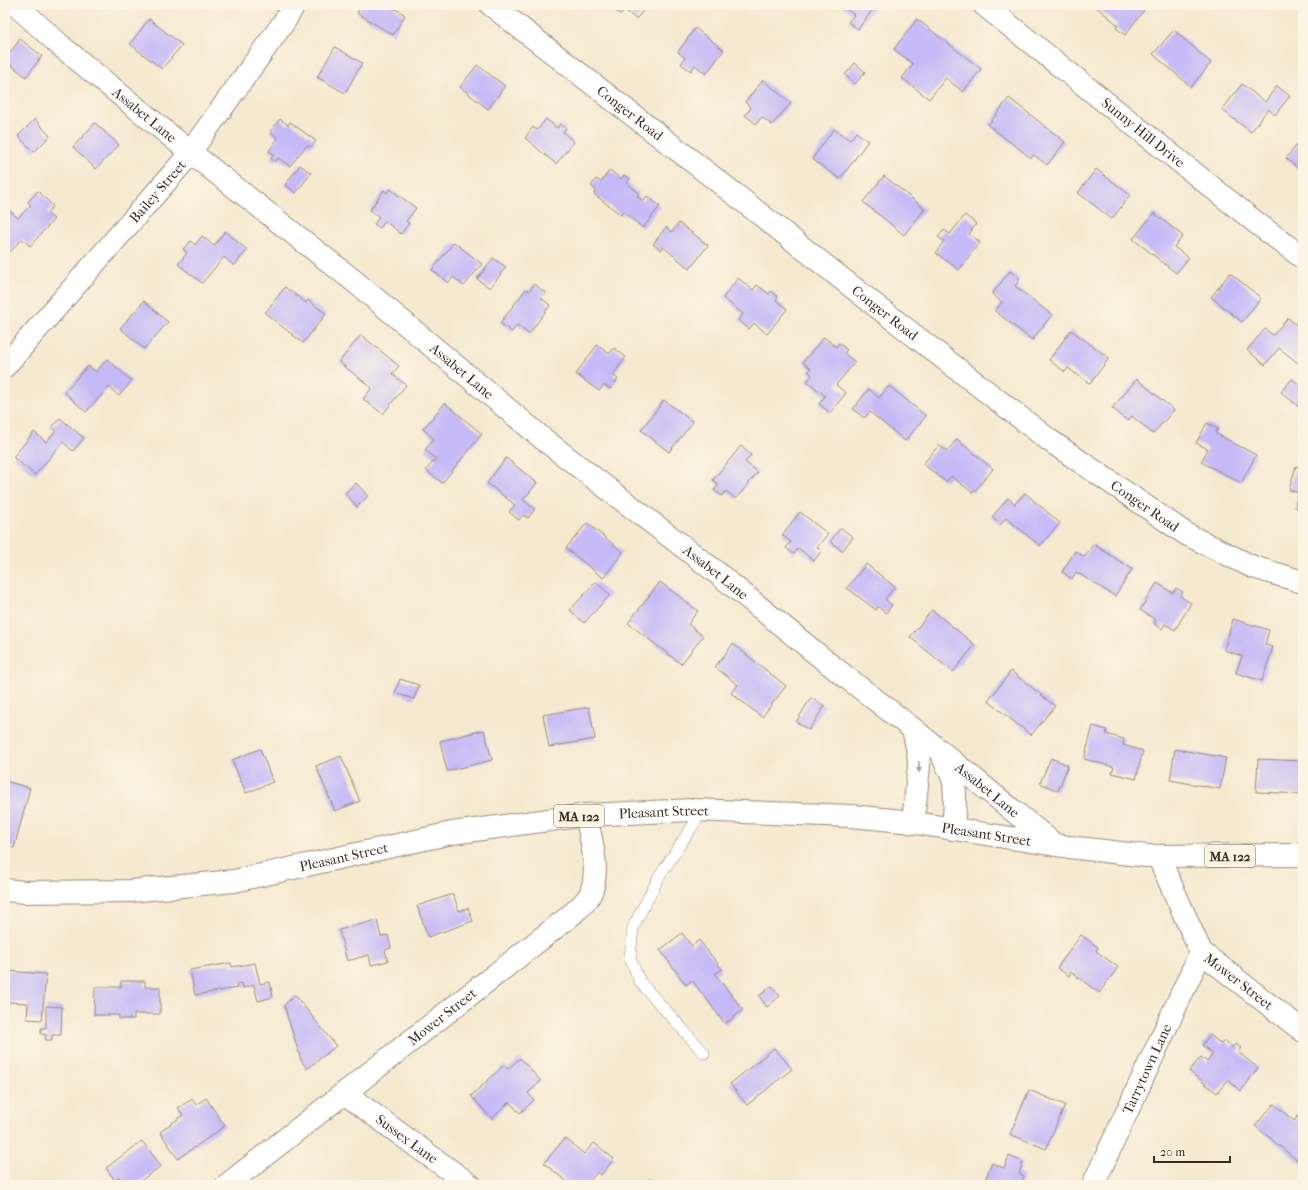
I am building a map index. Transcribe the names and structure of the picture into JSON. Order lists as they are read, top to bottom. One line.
{"streets":{"street":["Conger Road","Assabet Lane","Sunny Hill Drive","Bailey Street","Pleasant Street","MA 122","Mower Street","Tarrytown Lane","Sussex Lane"]},"crossings":[["Assabet Lane","Bailey Street"],["Assabet Lane","Pleasant Street"],["Pleasant Street","Mower Street"],["Mower Street","Tarrytown Lane"],["Mower Street","Sussex Lane"]],"scale_bar":"20 m"}
